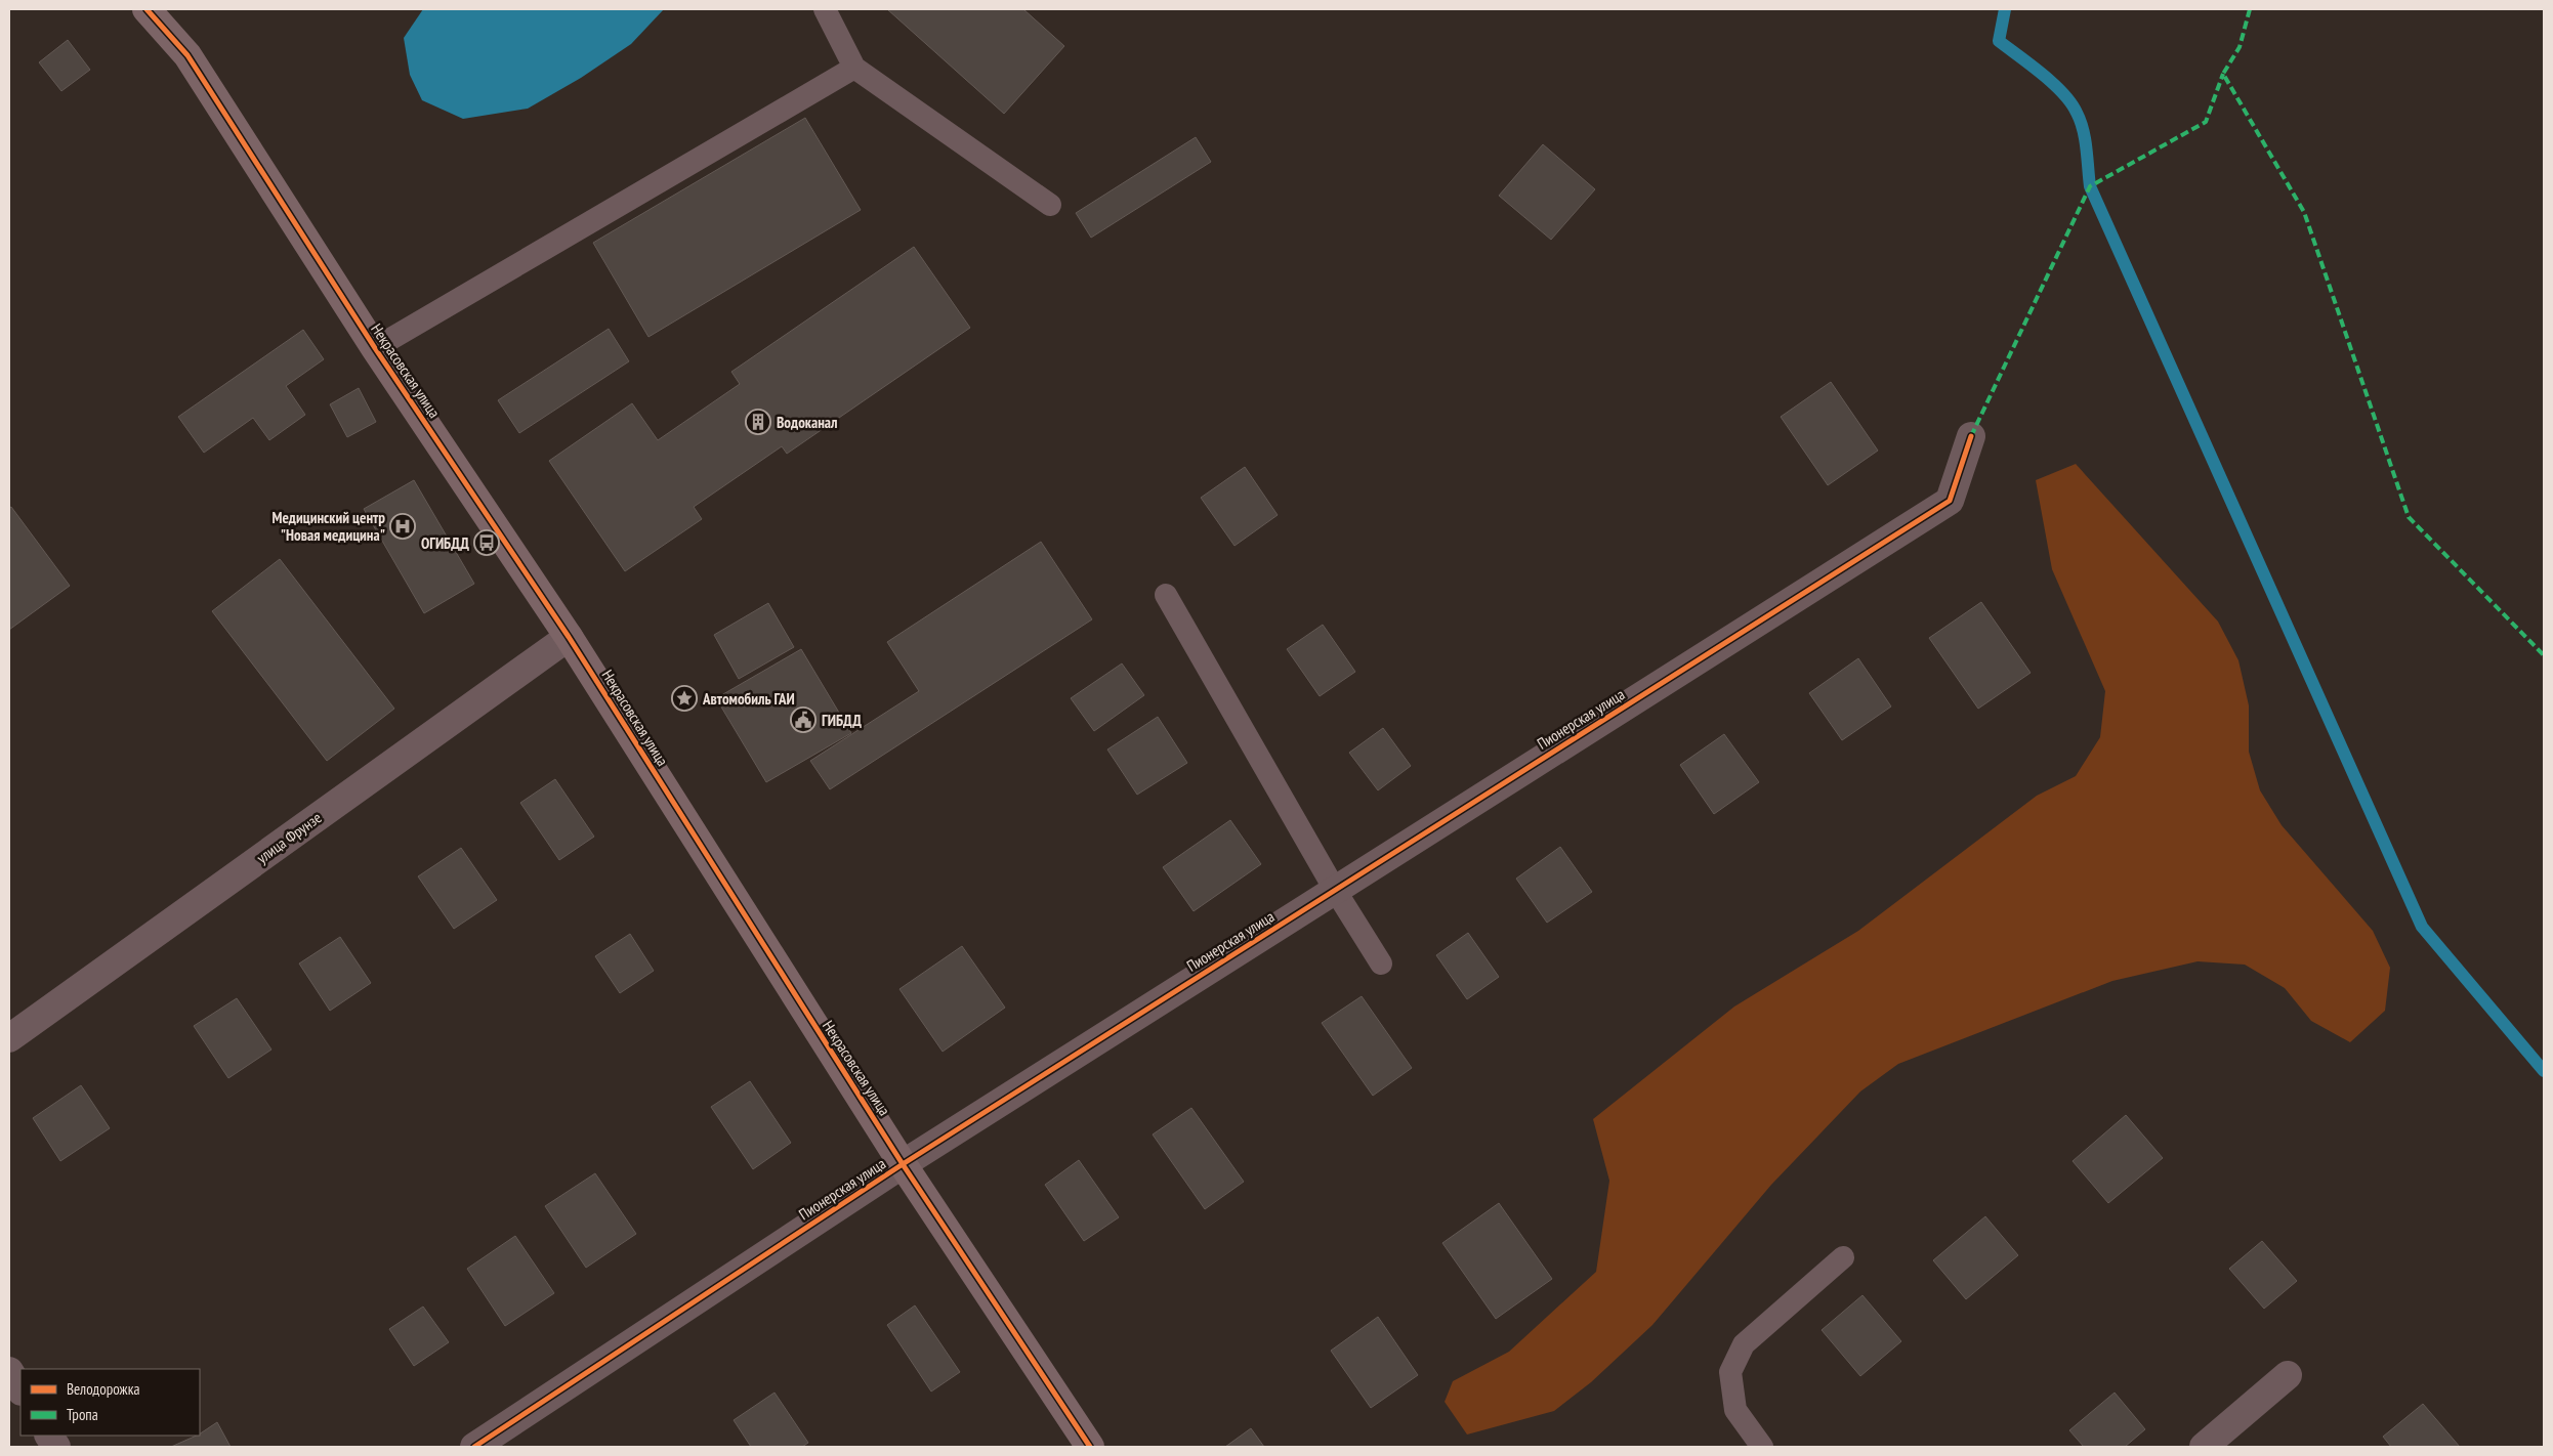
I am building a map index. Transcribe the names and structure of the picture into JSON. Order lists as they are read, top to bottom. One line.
{"streets":{"street":["Некрасовская улица","Пионерская улица","улица Фрунзе"]},"crossings":[["Некрасовская улица","Пионерская улица"],["Некрасовская улица","улица Фрунзе"]],"places":{"building":["Водоканал"],"hospital":["Медицинский центр \"Новая медицина\""],"bus stop":["ОГИБДД"],"place":["Автомобиль ГАИ"],"public building":["ГИБДД"]},"legend":["Велодорожка","Тропа"]}
